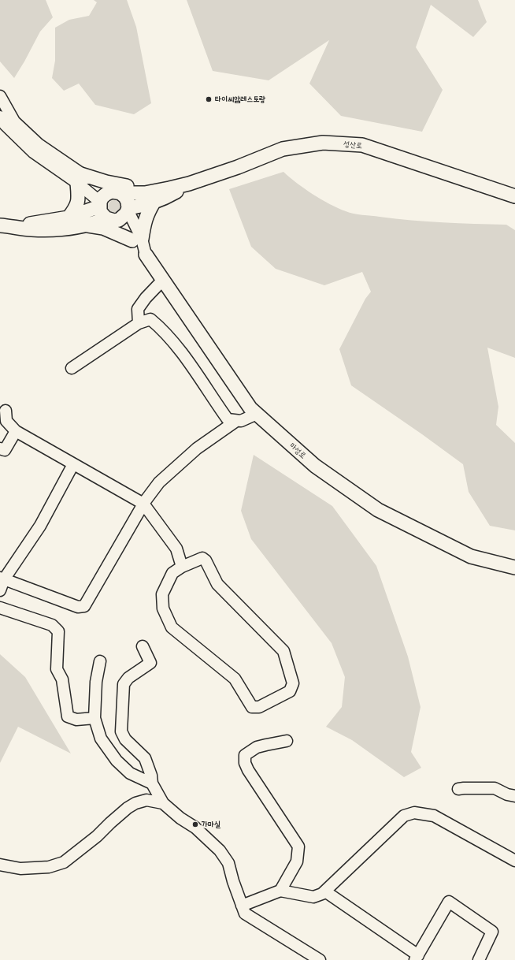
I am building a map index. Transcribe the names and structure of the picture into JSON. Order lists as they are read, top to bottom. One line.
{"streets":{"main road":["성산로","마성로"]},"places":["타이씨암레스토랑","가마실"]}
